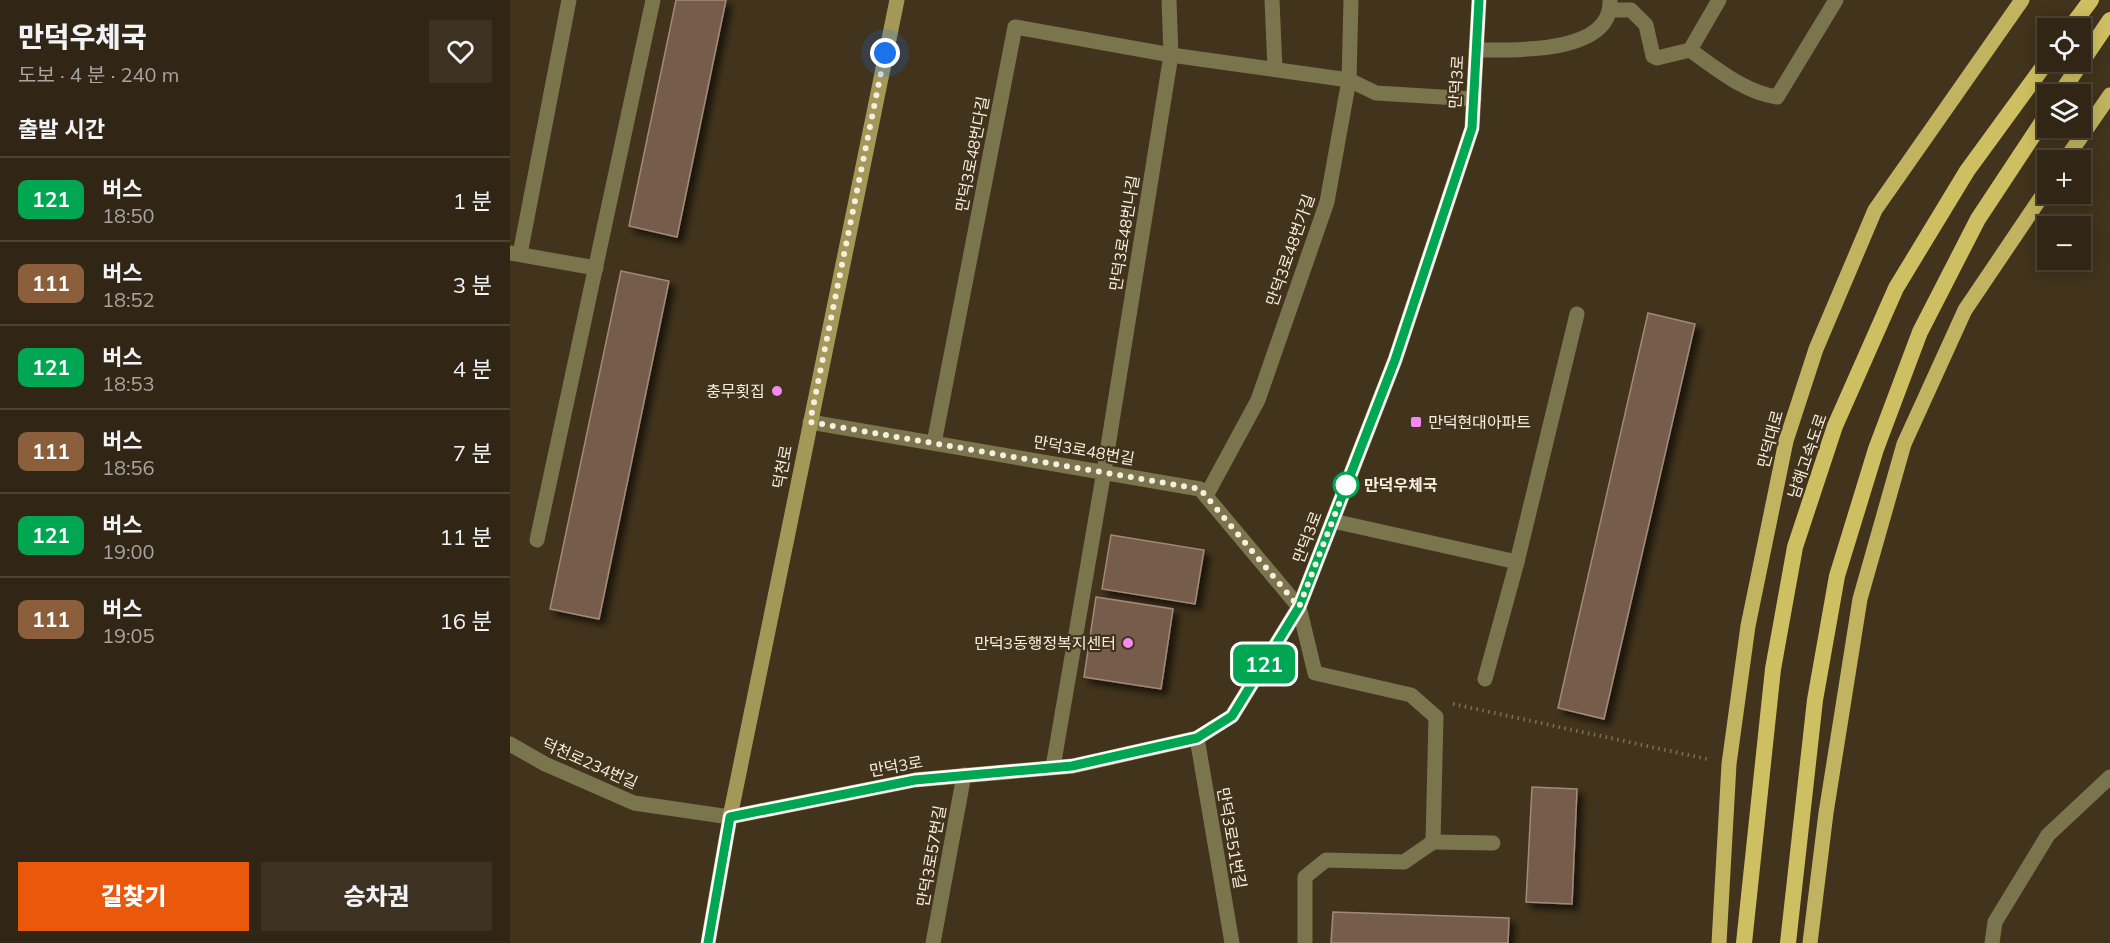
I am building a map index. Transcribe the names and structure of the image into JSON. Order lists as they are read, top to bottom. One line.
{"streets":{"highway":["남해고속도로"],"main road":["만덕3로","만덕대로","덕천로"],"street":["만덕3로48번다길","만덕3로48번나길","만덕3로48번가길","만덕3로48번길","덕천로234번길","만덕3로51번길","만덕3로57번길"]},"crossings":[["만덕3로","만덕3로48번나길"],["만덕3로","만덕3로48번길"],["만덕3로","덕천로"],["만덕3로","덕천로234번길"],["만덕3로","만덕3로51번길"],["만덕3로","만덕3로57번길"],["만덕3로48번다길","만덕3로48번나길"],["만덕3로48번다길","만덕3로48번길"],["만덕3로48번나길","만덕3로48번길"],["만덕3로48번가길","만덕3로48번길"],["만덕3로48번길","덕천로"],["덕천로","덕천로234번길"]],"places":{"other":["충무횟집","만덕우체국","만덕3동행정복지센터"],"transit":["만덕현대아파트"]},"lines":["bus line 121"],"page":{"heading":[["만덕우체국","도보 · 4 분 · 240 m"],"출발 시간"],"on_map":"121","map_buttons":["+","−"],"list":[{"mark":"121","name":"버스","note":"18:50","value":"1 분"},{"mark":"111","name":"버스","note":"18:52","value":"3 분"},{"mark":"121","name":"버스","note":"18:53","value":"4 분"},{"mark":"111","name":"버스","note":"18:56","value":"7 분"},{"mark":"121","name":"버스","note":"19:00","value":"11 분"},{"mark":"111","name":"버스","note":"19:05","value":"16 분"}],"buttons":["길찾기","승차권"]}}
